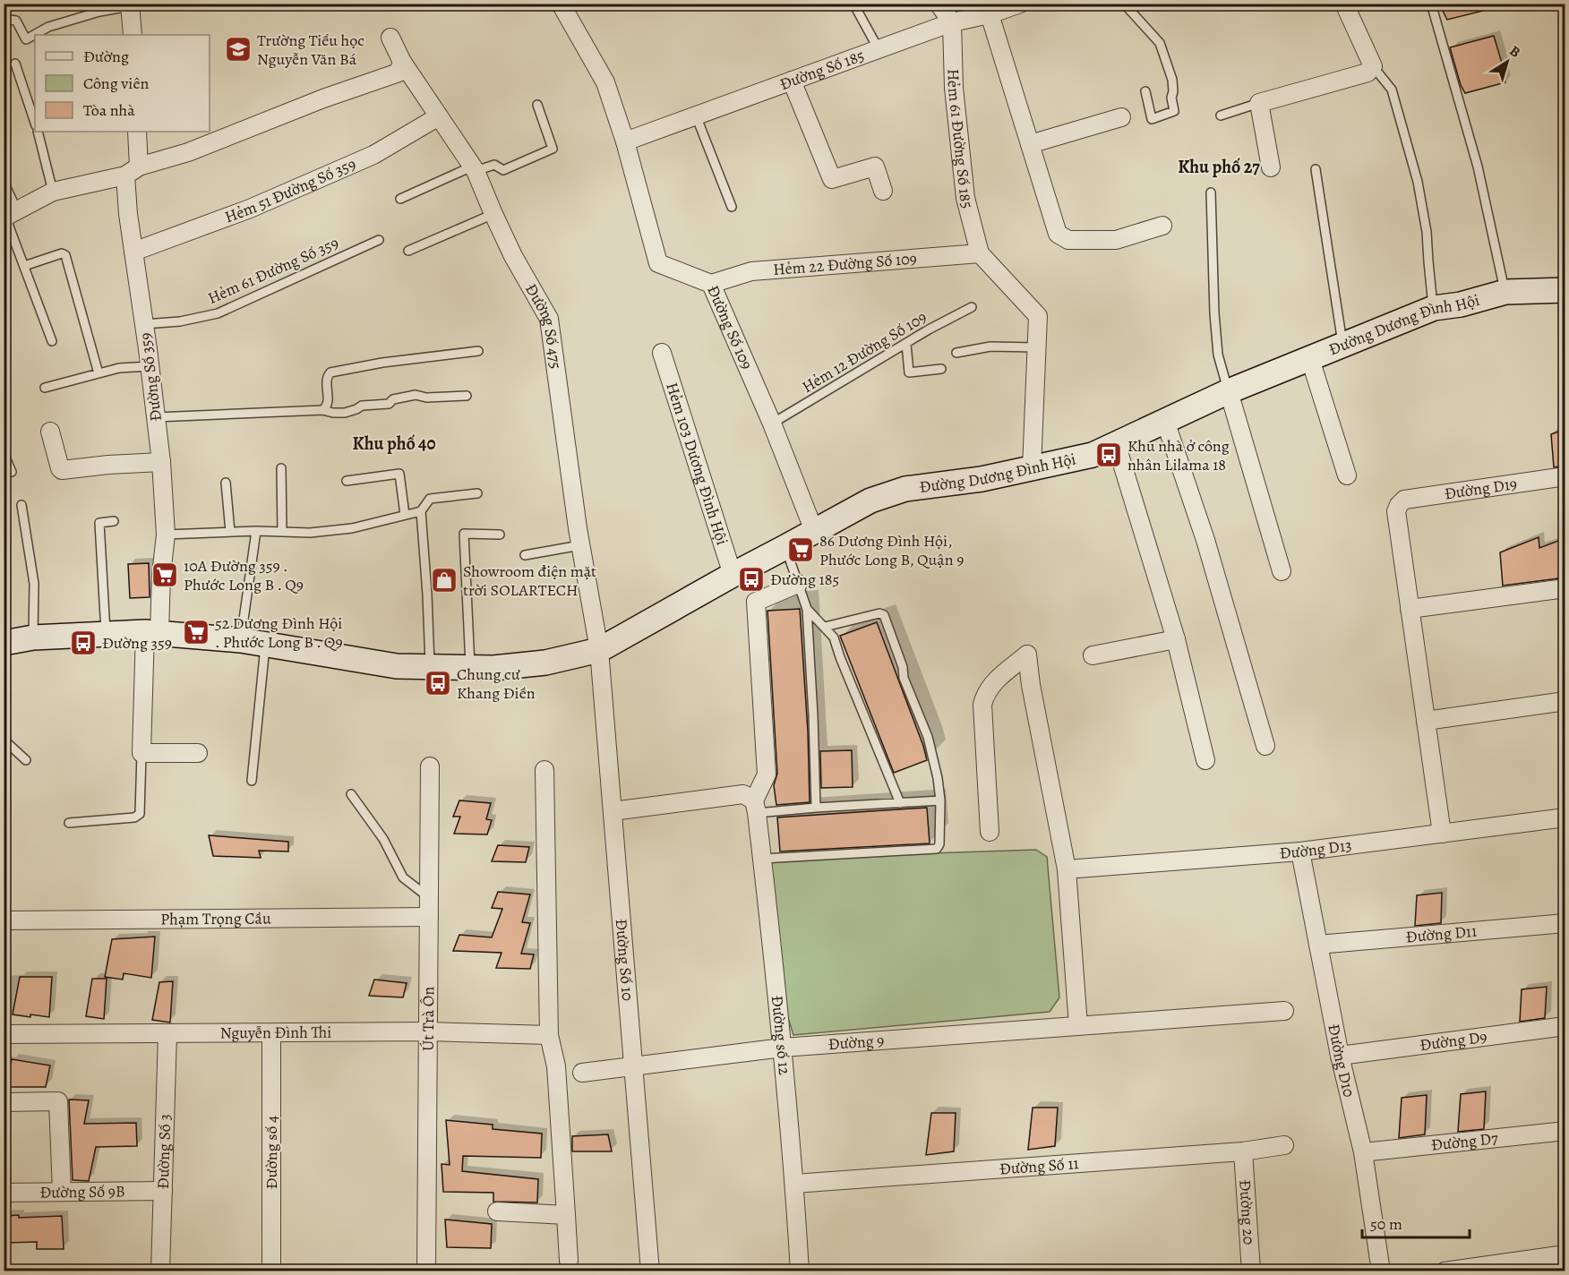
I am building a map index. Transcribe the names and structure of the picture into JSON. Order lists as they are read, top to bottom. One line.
{"streets":{"street":["Đường Số 185","Hẻm 61 Đường Số 185","Hẻm 51 Đường Số 359","Hẻm 22 Đường Số 109","Đường Dương Đình Hội","Đường Số 475","Đường Số 109","Đường Số 359","Hẻm 103 Dương Đình Hội","Đường D19","Đường D13","Phạm Trọng Cầu","Đường D11","Đường Số 10","Út Trà Ôn","Nguyễn Đình Thi","Đường số 12","Đường D9","Đường 9","Đường D10","Đường D7","Đường Số 3","Đường số 4","Đường Số 11","Đường Số 9B","Đường 20"],"lane":["Hẻm 61 Đường Số 359","Hẻm 12 Đường Số 109"]},"crossings":[["Đường Số 185","Hẻm 61 Đường Số 185"],["Đường Số 185","Đường Số 109"],["Hẻm 61 Đường Số 185","Hẻm 22 Đường Số 109"],["Hẻm 51 Đường Số 359","Đường Số 475"],["Hẻm 51 Đường Số 359","Đường Số 359"],["Hẻm 22 Đường Số 109","Đường Số 109"],["Hẻm 61 Đường Số 359","Đường Số 359"],["Đường Dương Đình Hội","Đường Số 475"],["Đường Dương Đình Hội","Đường Số 109"],["Đường Dương Đình Hội","Đường Số 359"],["Đường Dương Đình Hội","Hẻm 103 Dương Đình Hội"],["Đường Dương Đình Hội","Đường Số 10"],["Đường Số 475","Đường Số 10"],["Đường Số 109","Hẻm 12 Đường Số 109"],["Đường D13","Đường D10"],["Phạm Trọng Cầu","Út Trà Ôn"],["Đường D11","Đường D10"],["Đường Số 10","Đường 9"],["Út Trà Ôn","Nguyễn Đình Thi"],["Nguyễn Đình Thi","Đường Số 3"],["Nguyễn Đình Thi","Đường số 4"],["Đường số 12","Đường 9"],["Đường số 12","Đường Số 11"],["Đường D9","Đường D10"],["Đường D10","Đường D7"],["Đường Số 3","Đường Số 9B"],["Đường Số 11","Đường 20"]],"districts":["Khu phố 27","Khu phố 40"],"places":{"school or university":["Trường Tiểu học Nguyễn Văn Bá"],"bus stop":["Khu nhà ở công nhân Lilama 18","Đường 185","Đường 359","Chung cư Khang Điền"],"supermarket":["86 Dương Đình Hội, Phước Long B, Quận 9","10A Đường 359 . Phước Long B . Q9","52 Dương Đình Hội . Phước Long B . Q9"],"shop":["Showroom điện mặt trời SOLARTECH"]},"legend":["Đường","Công viên","Tòa nhà"],"scale_bar":"50 m","north":"top right"}
